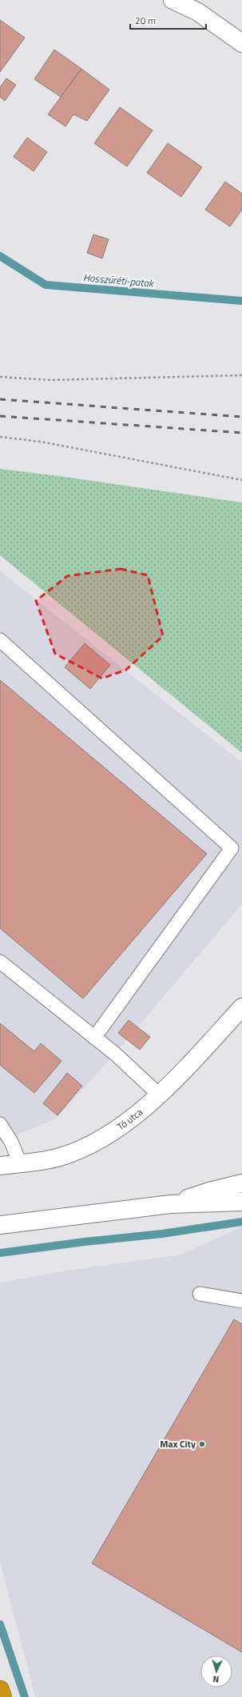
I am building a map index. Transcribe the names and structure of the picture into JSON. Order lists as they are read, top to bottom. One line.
{"streets":{"main road":["Tó utca"]},"water":["Hosszúréti-patak"],"places":["Max City"],"scale_bar":"20 m","north":"bottom"}
